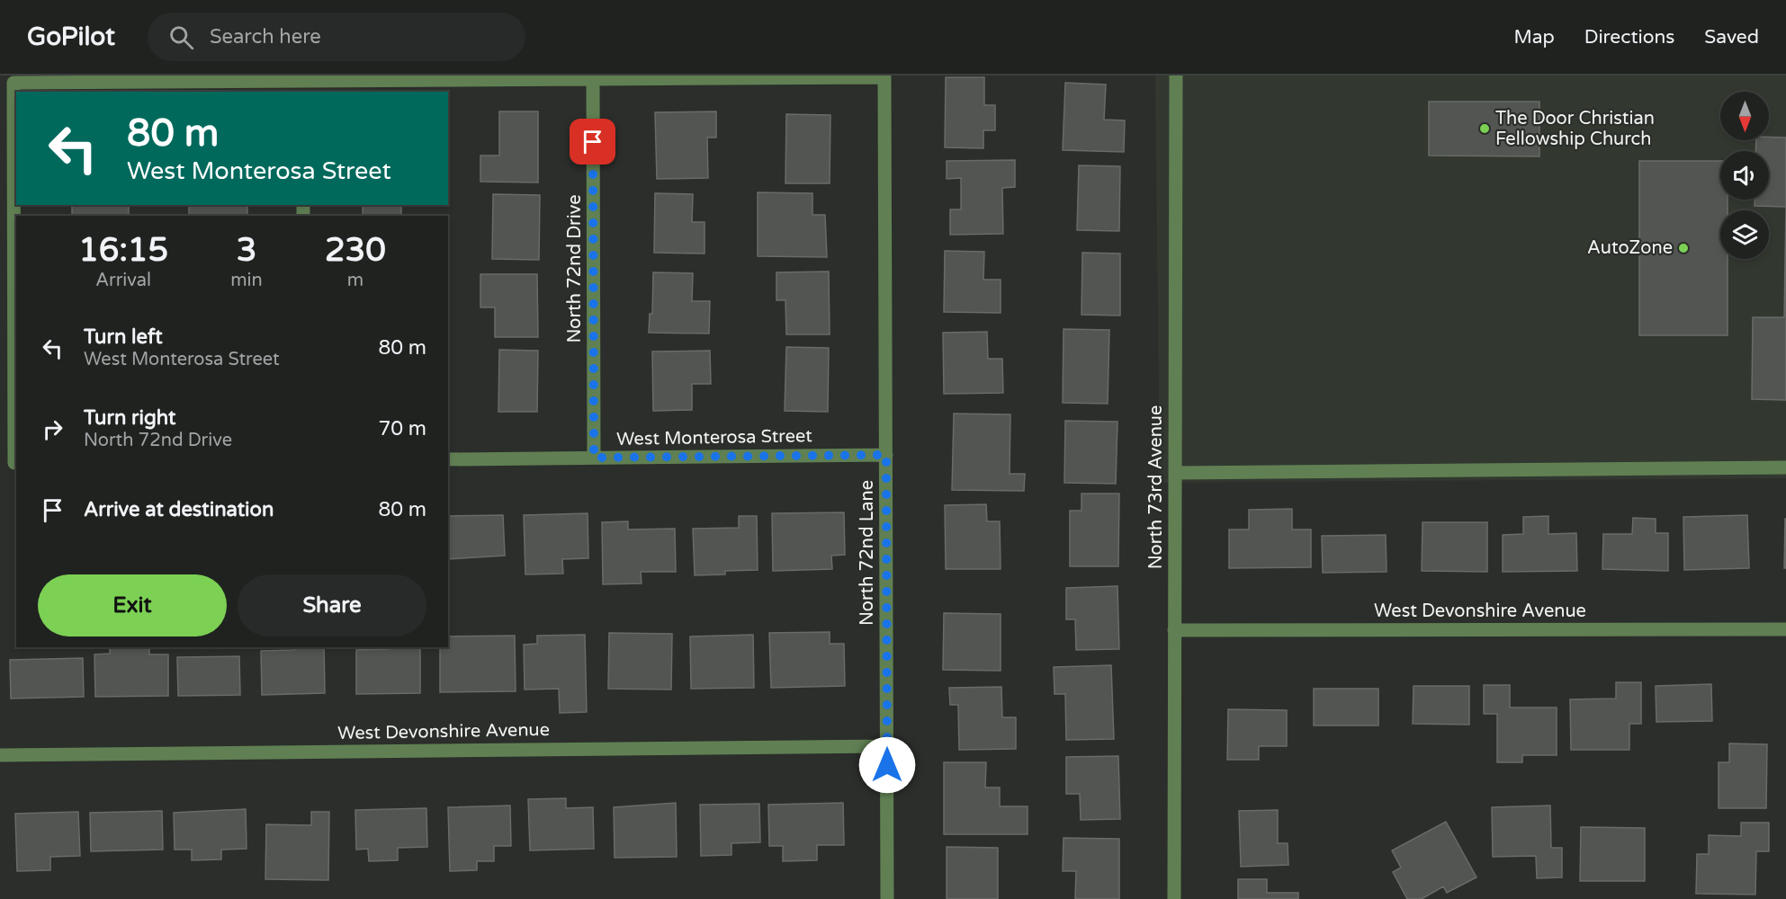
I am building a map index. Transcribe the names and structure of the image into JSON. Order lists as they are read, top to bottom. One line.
{"streets":{"street":["North 72nd Drive","West Monterosa Street","North 73rd Avenue","North 72nd Lane","West Devonshire Avenue"]},"crossings":[["North 72nd Drive","West Monterosa Street"],["North 72nd Drive","North 72nd Lane"],["West Monterosa Street","North 72nd Lane"],["North 73rd Avenue","West Devonshire Avenue"],["North 72nd Lane","West Devonshire Avenue"]],"places":["The Door Christian Fellowship Church","AutoZone"],"north":"bottom","page":{"header":"GoPilot","search":"Search here","nav":["Map","Directions","Saved"],"turn":["80 m","West Monterosa Street"],"eta":["16:15","Arrival","3","min","230","m"],"list":[{"name":"Turn left","note":"West Monterosa Street","value":"80 m"},{"name":"Turn right","note":"North 72nd Drive","value":"70 m"},{"name":"Arrive at destination","value":"80 m"}],"buttons":["Exit","Share"]}}
